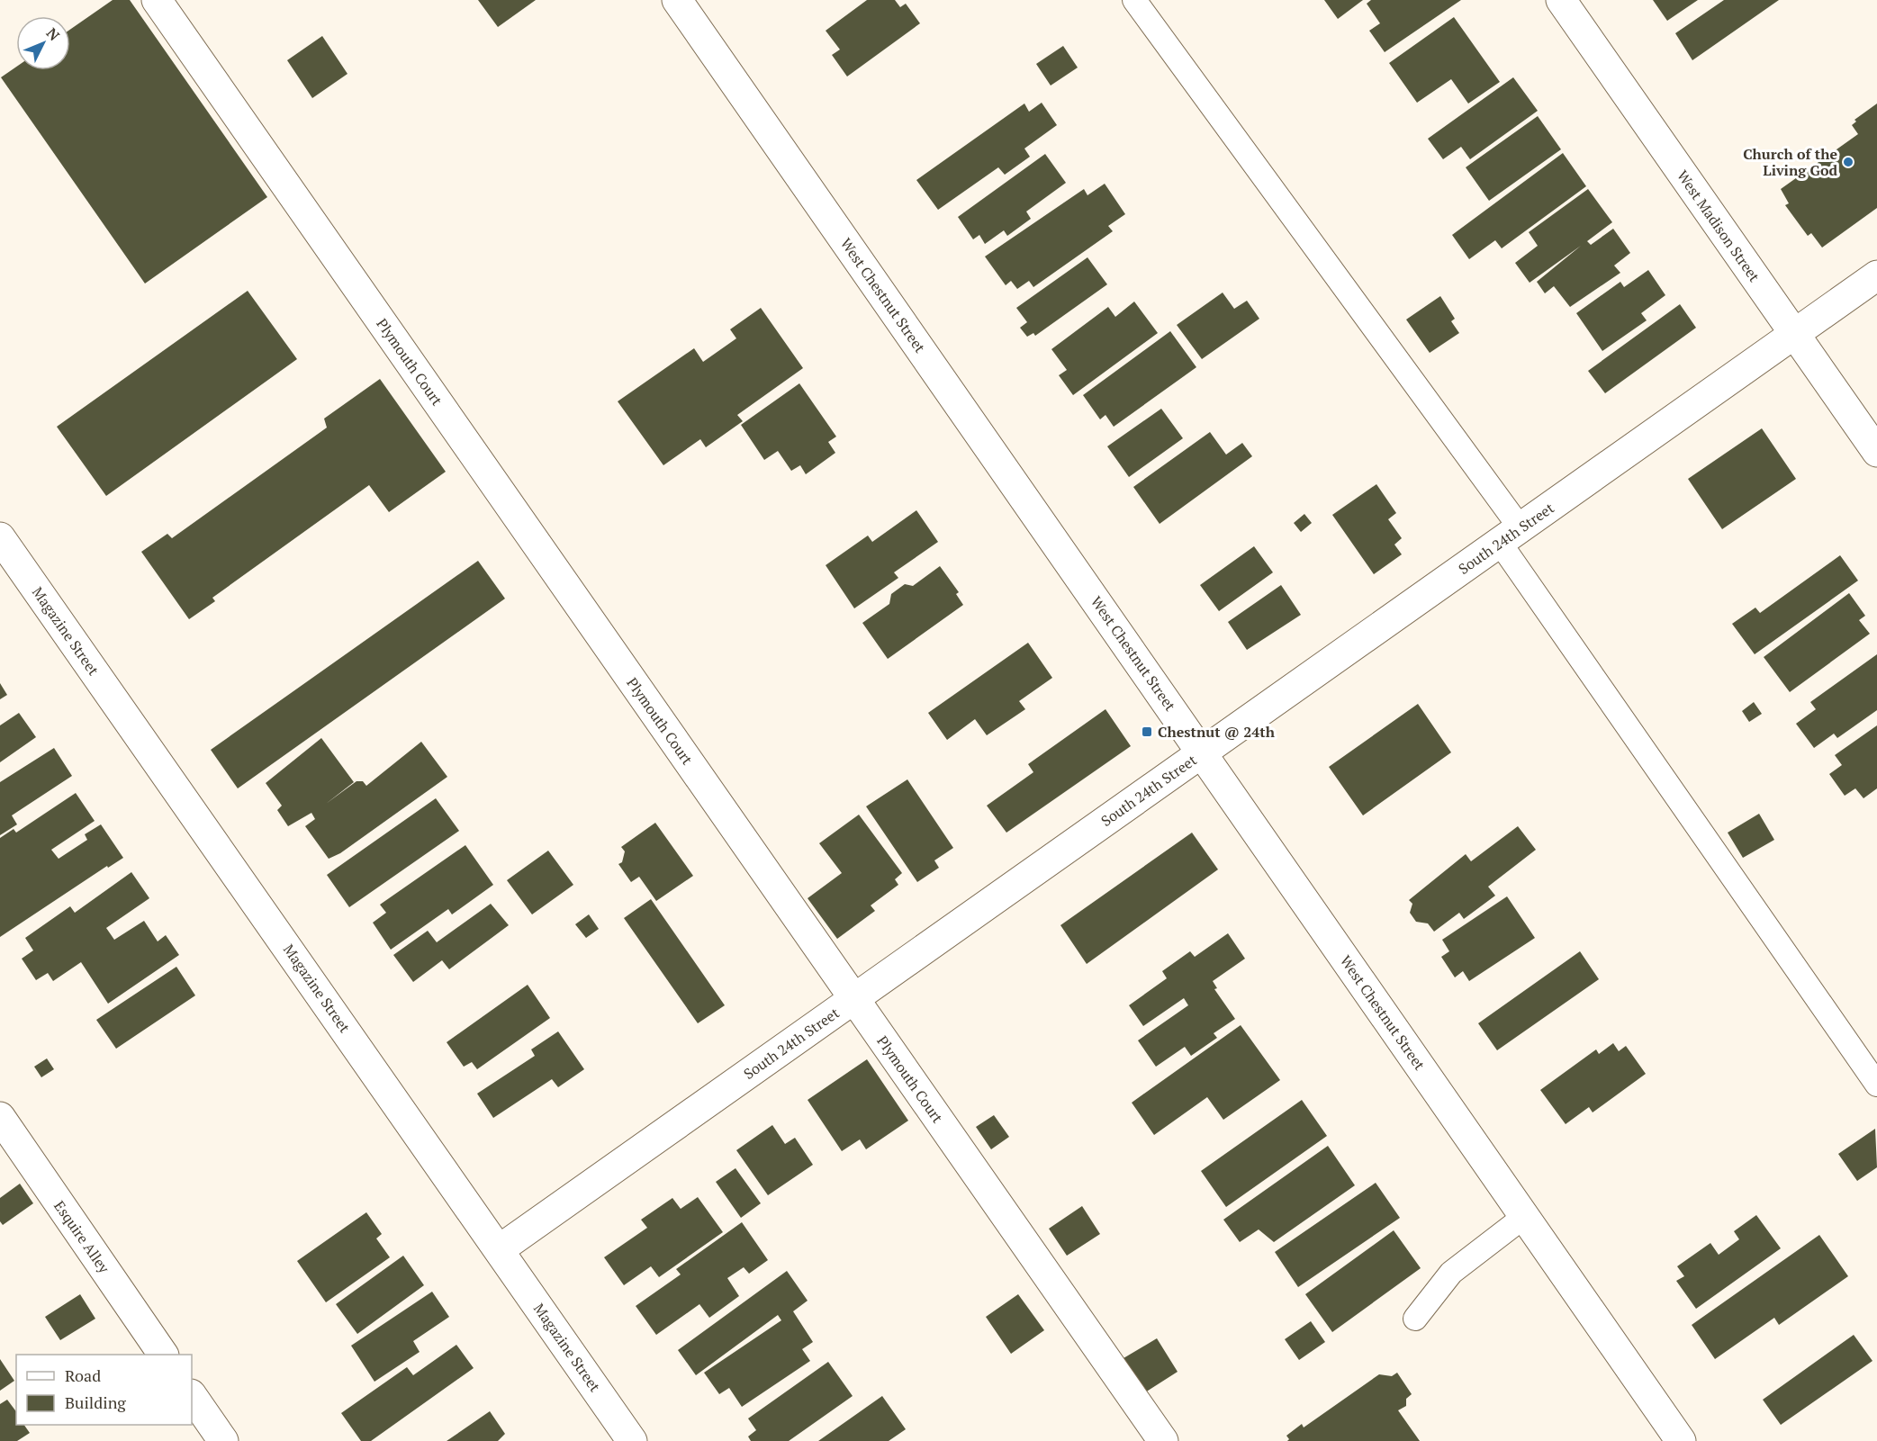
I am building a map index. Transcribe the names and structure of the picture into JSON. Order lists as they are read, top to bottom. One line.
{"streets":{"street":["West Madison Street","West Chestnut Street","Plymouth Court","South 24th Street","Magazine Street","Esquire Alley"]},"crossings":[["West Madison Street","South 24th Street"],["West Chestnut Street","South 24th Street"],["Plymouth Court","South 24th Street"],["South 24th Street","Magazine Street"]],"places":{"other":["Church of the Living God"],"transit":["Chestnut @ 24th"]},"legend":["Road","Building"],"north":"top right"}
